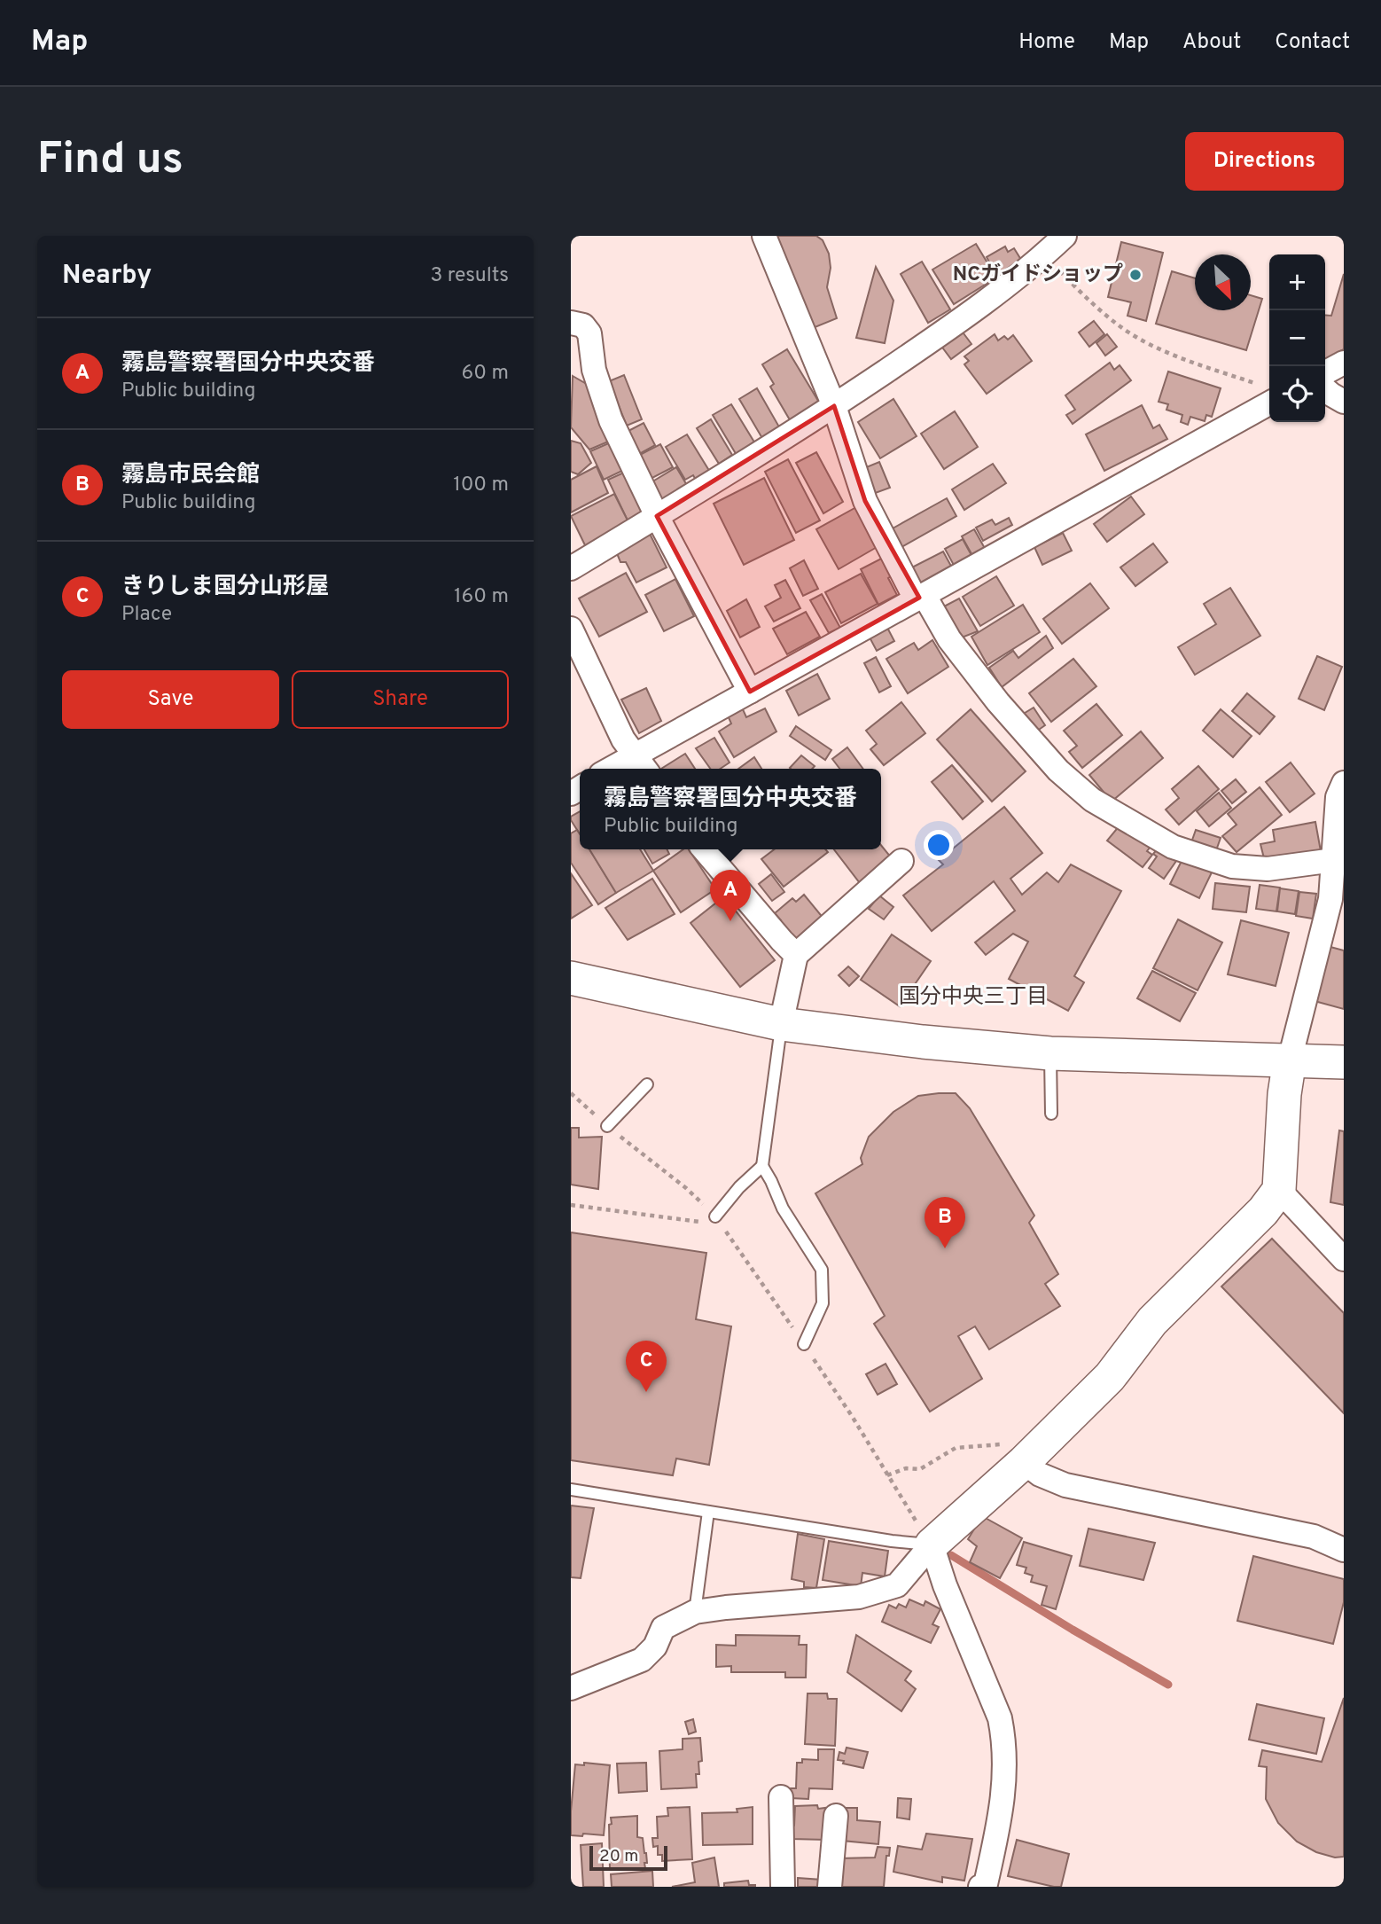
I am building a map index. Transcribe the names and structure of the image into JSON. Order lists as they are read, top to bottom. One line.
{"districts":["国分中央三丁目"],"places":["NCガイドショップ"],"scale_bar":"20 m","north":"bottom right","page":{"header":"Map","nav":["Home","Map","About","Contact"],"buttons":["Directions",["Save","Share"]],"title":"Find us","heading":["Nearby","3 results"],"map_buttons":["+","−"],"list":[{"mark":"A","name":"霧島警察署国分中央交番","note":"Public building","value":"60 m"},{"mark":"B","name":"霧島市民会館","note":"Public building","value":"100 m"},{"mark":"C","name":"きりしま国分山形屋","note":"Place","value":"160 m"}],"popup":["霧島警察署国分中央交番","Public building"],"pins":["A","B","C"],"scale":"20 m"}}
